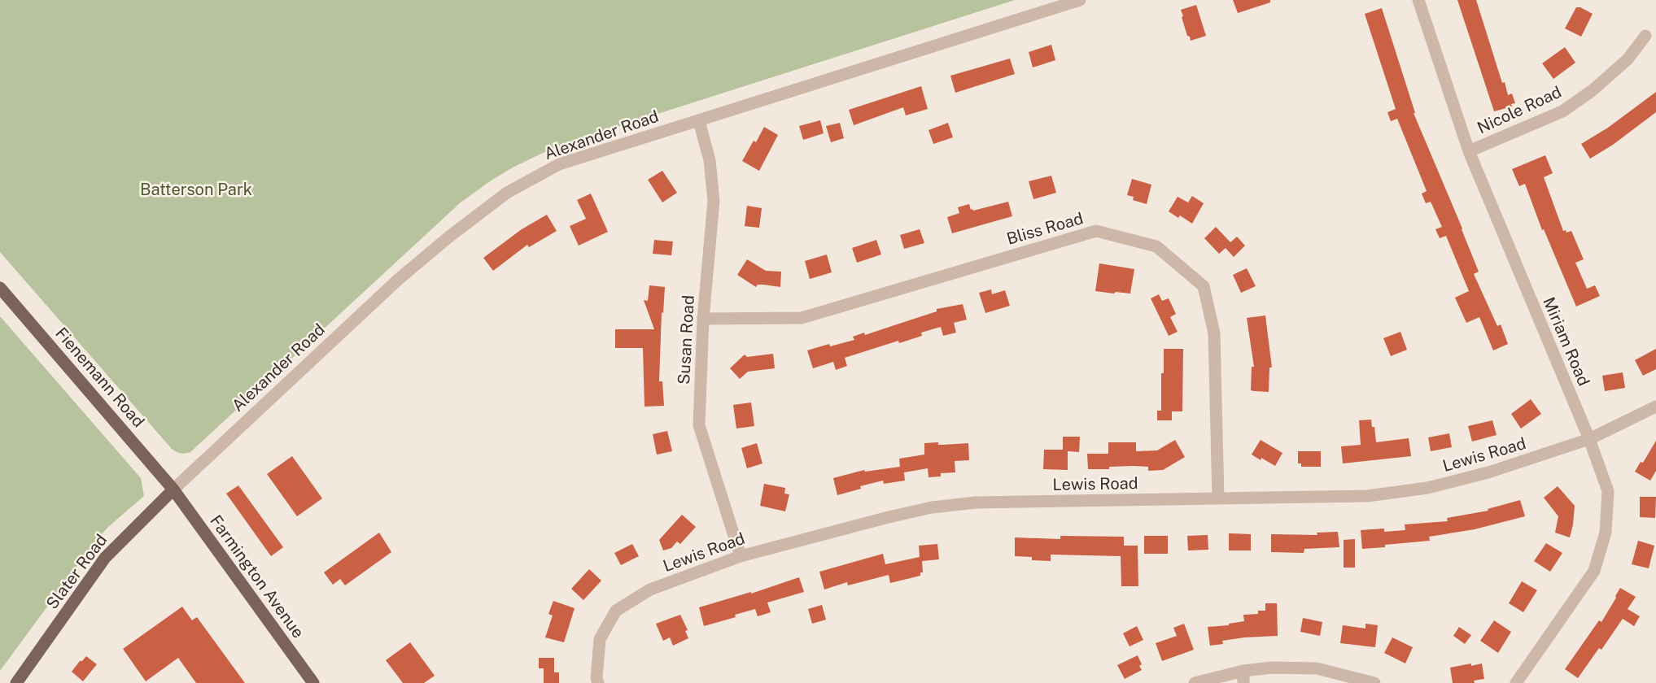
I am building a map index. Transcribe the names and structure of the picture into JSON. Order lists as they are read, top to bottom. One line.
{"streets":{"main road":["Fienemann Road","Slater Road","Farmington Avenue"],"street":["Nicole Road","Alexander Road","Bliss Road","Susan Road","Miriam Road","Lewis Road"]},"crossings":[["Nicole Road","Miriam Road"],["Alexander Road","Susan Road"],["Alexander Road","Fienemann Road"],["Alexander Road","Slater Road"],["Alexander Road","Farmington Avenue"],["Bliss Road","Susan Road"],["Bliss Road","Lewis Road"],["Susan Road","Lewis Road"],["Miriam Road","Lewis Road"],["Fienemann Road","Slater Road"],["Fienemann Road","Farmington Avenue"],["Slater Road","Farmington Avenue"]],"parks":["Batterson Park"]}
